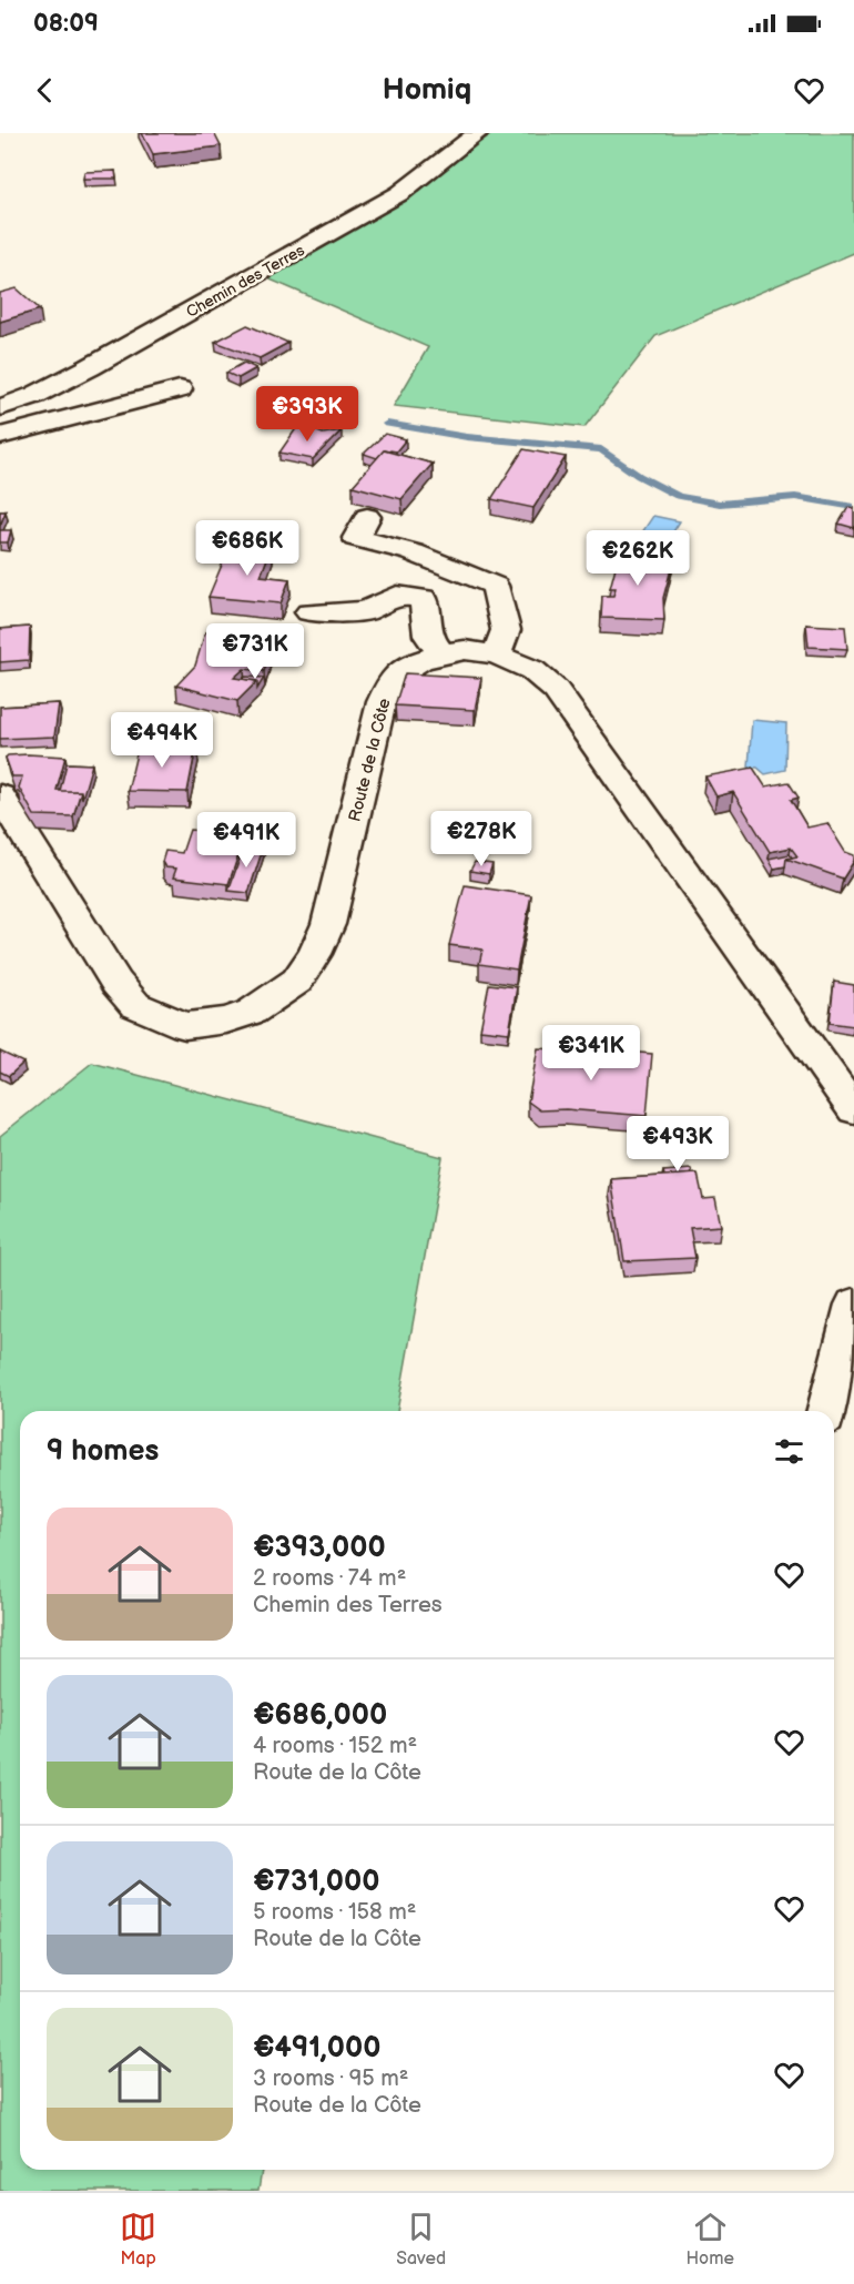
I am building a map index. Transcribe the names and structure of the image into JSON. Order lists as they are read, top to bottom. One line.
{"streets":{"street":["Chemin des Terres","Route de la Côte"]},"page":{"status":"08:09","header":"Homiq","price":["€393K","€686K","€262K","€731K","€494K","€278K","€491K","€341K","€493K"],"heading":"9 homes","list":[{"name":"€393,000","note":"2 rooms · 74 m² · Chemin des Terres"},{"name":"€686,000","note":"4 rooms · 152 m² · Route de la Côte"},{"name":"€731,000","note":"5 rooms · 158 m² · Route de la Côte"},{"name":"€491,000","note":"3 rooms · 95 m² · Route de la Côte"}],"tabs":["Map","Saved","Home"]}}
